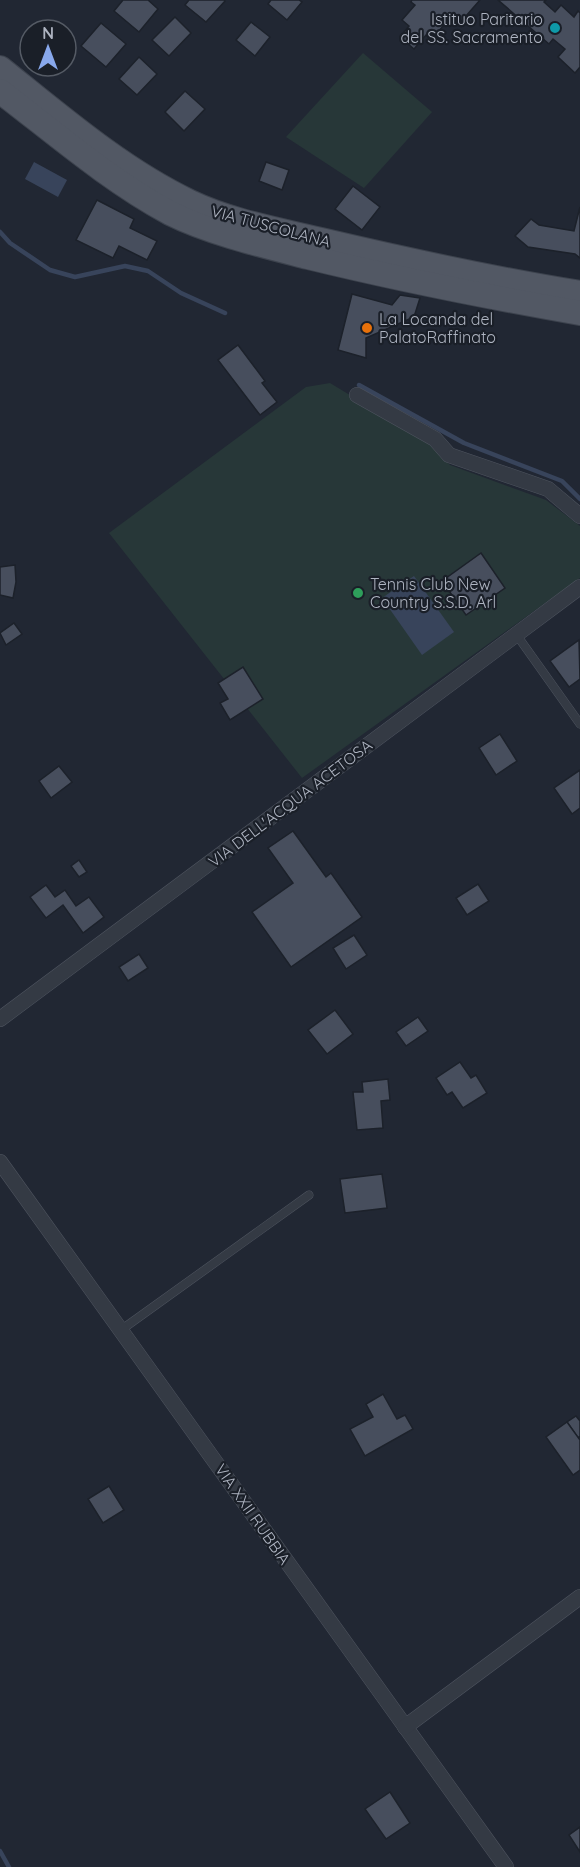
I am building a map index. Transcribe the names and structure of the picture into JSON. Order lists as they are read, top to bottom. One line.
{"streets":{"main road":["VIA TUSCOLANA"],"street":["VIA DELL'ACQUA ACETOSA","VIA XXII RUBBIA"]},"places":["Istituo Paritario del SS. Sacramento","La Locanda del PalatoRaffinato","Tennis Club New Country S.S.D. Arl"],"north":"top"}
